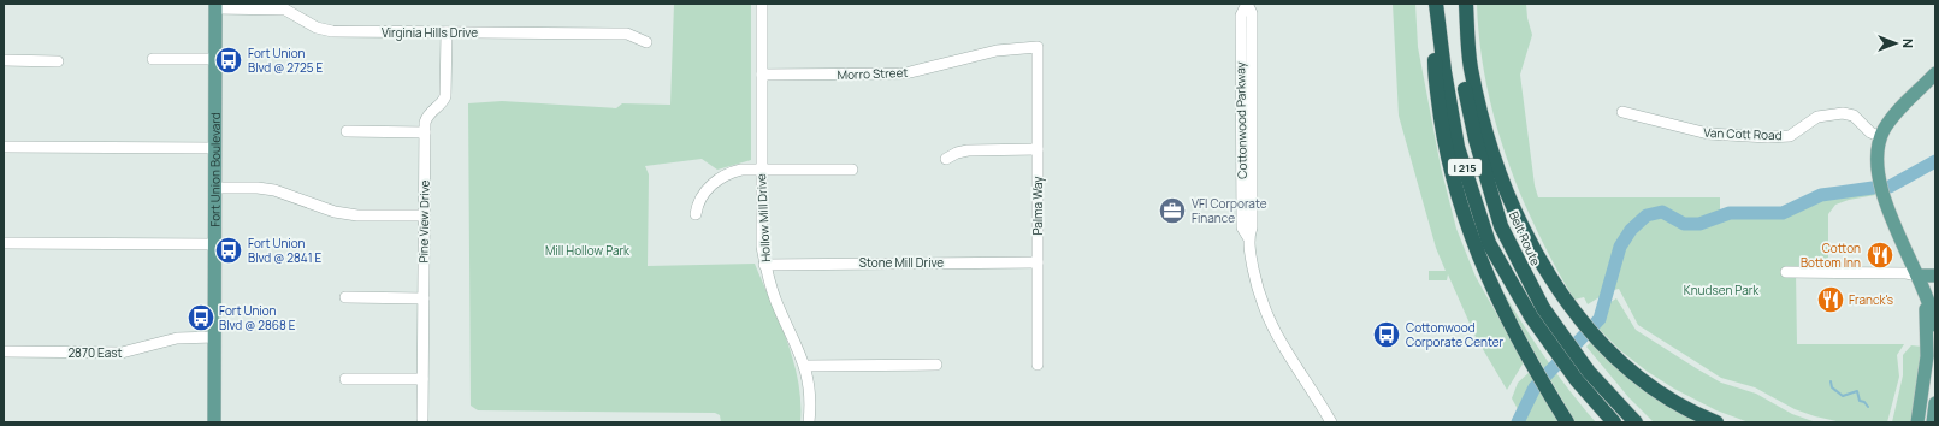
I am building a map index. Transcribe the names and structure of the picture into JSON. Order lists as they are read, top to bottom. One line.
{"streets":{"highway":["I 215","Belt Route"],"main road":["Fort Union Boulevard"],"street":["Virginia Hills Drive","Morro Street","Cottonwood Parkway","Van Cott Road","Palma Way","Hollow Mill Drive","Pine View Drive","Stone Mill Drive","2870 East"]},"crossings":[["Virginia Hills Drive","Fort Union Boulevard"],["Virginia Hills Drive","Pine View Drive"],["Morro Street","Palma Way"],["Morro Street","Hollow Mill Drive"],["Fort Union Boulevard","2870 East"],["Palma Way","Stone Mill Drive"],["Hollow Mill Drive","Stone Mill Drive"]],"parks":["Mill Hollow Park","Knudsen Park"],"places":{"bus stop":["Fort Union Blvd @ 2725 E","Fort Union Blvd @ 2841 E","Fort Union Blvd @ 2868 E","Cottonwood Corporate Center"],"office":["VFI Corporate Finance"],"restaurant":["Cotton Bottom Inn","Franck's"]},"north":"right"}
